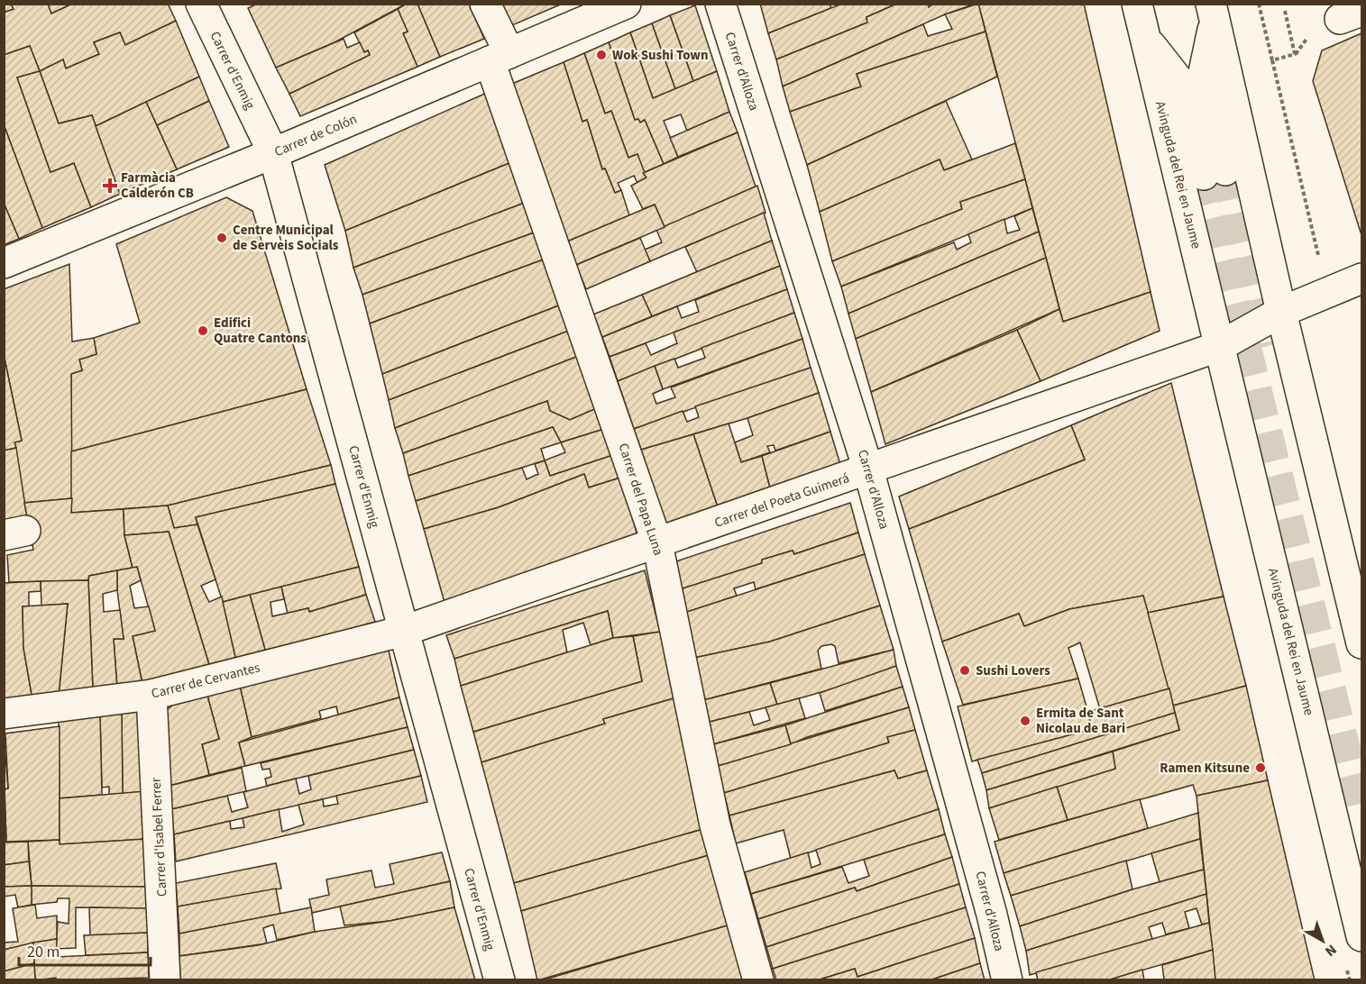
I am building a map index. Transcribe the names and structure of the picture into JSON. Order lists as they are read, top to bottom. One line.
{"streets":{"street":["Carrer d'Enmig","Carrer d'Alloza","Carrer de Colón","Avinguda del Rei en Jaume","Carrer del Papa Luna","Carrer del Poeta Guimerá","Carrer de Cervantes","Carrer d'Isabel Ferrer"]},"crossings":[["Carrer d'Enmig","Carrer de Colón"],["Carrer d'Enmig","Carrer del Poeta Guimerá"],["Carrer d'Enmig","Carrer de Cervantes"],["Carrer d'Alloza","Carrer del Poeta Guimerá"],["Carrer de Colón","Carrer del Papa Luna"],["Avinguda del Rei en Jaume","Carrer del Poeta Guimerá"],["Carrer del Papa Luna","Carrer del Poeta Guimerá"],["Carrer del Poeta Guimerá","Carrer de Cervantes"],["Carrer de Cervantes","Carrer d'Isabel Ferrer"]],"places":{"other":["Wok Sushi Town","Centre Municipal de Serveis Socials","Edifici Quatre Cantons","Sushi Lovers","Ermita de Sant Nicolau de Bari","Ramen Kitsune"],"health":["Farmàcia Calderón CB"]},"scale_bar":"20 m","north":"bottom right"}
